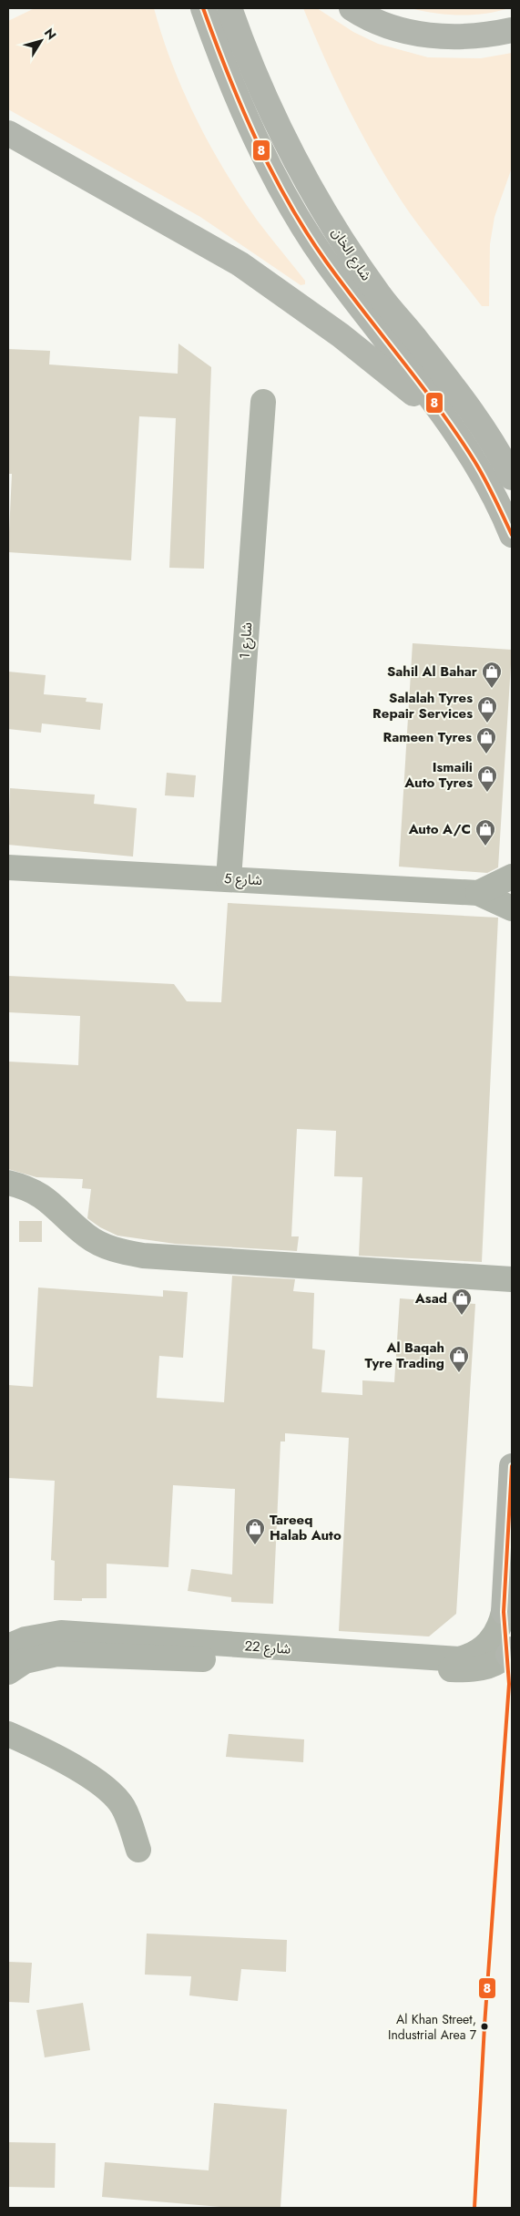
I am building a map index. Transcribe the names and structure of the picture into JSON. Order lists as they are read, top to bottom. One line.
{"streets":{"main road":["شارع الخان"],"street":["شارع 1","شارع 5","شارع 22"]},"crossings":[["شارع 1","شارع 5"]],"places":{"shop":["Sahil Al Bahar","Salalah Tyres Repair Services","Rameen Tyres","Ismaili Auto Tyres","Auto A/C","Asad","Al Baqah Tyre Trading","Tareeq Halab Auto"],"other":["Al Khan Street, Industrial Area 7"]},"lines":["transit line 8"],"north":"top right"}
